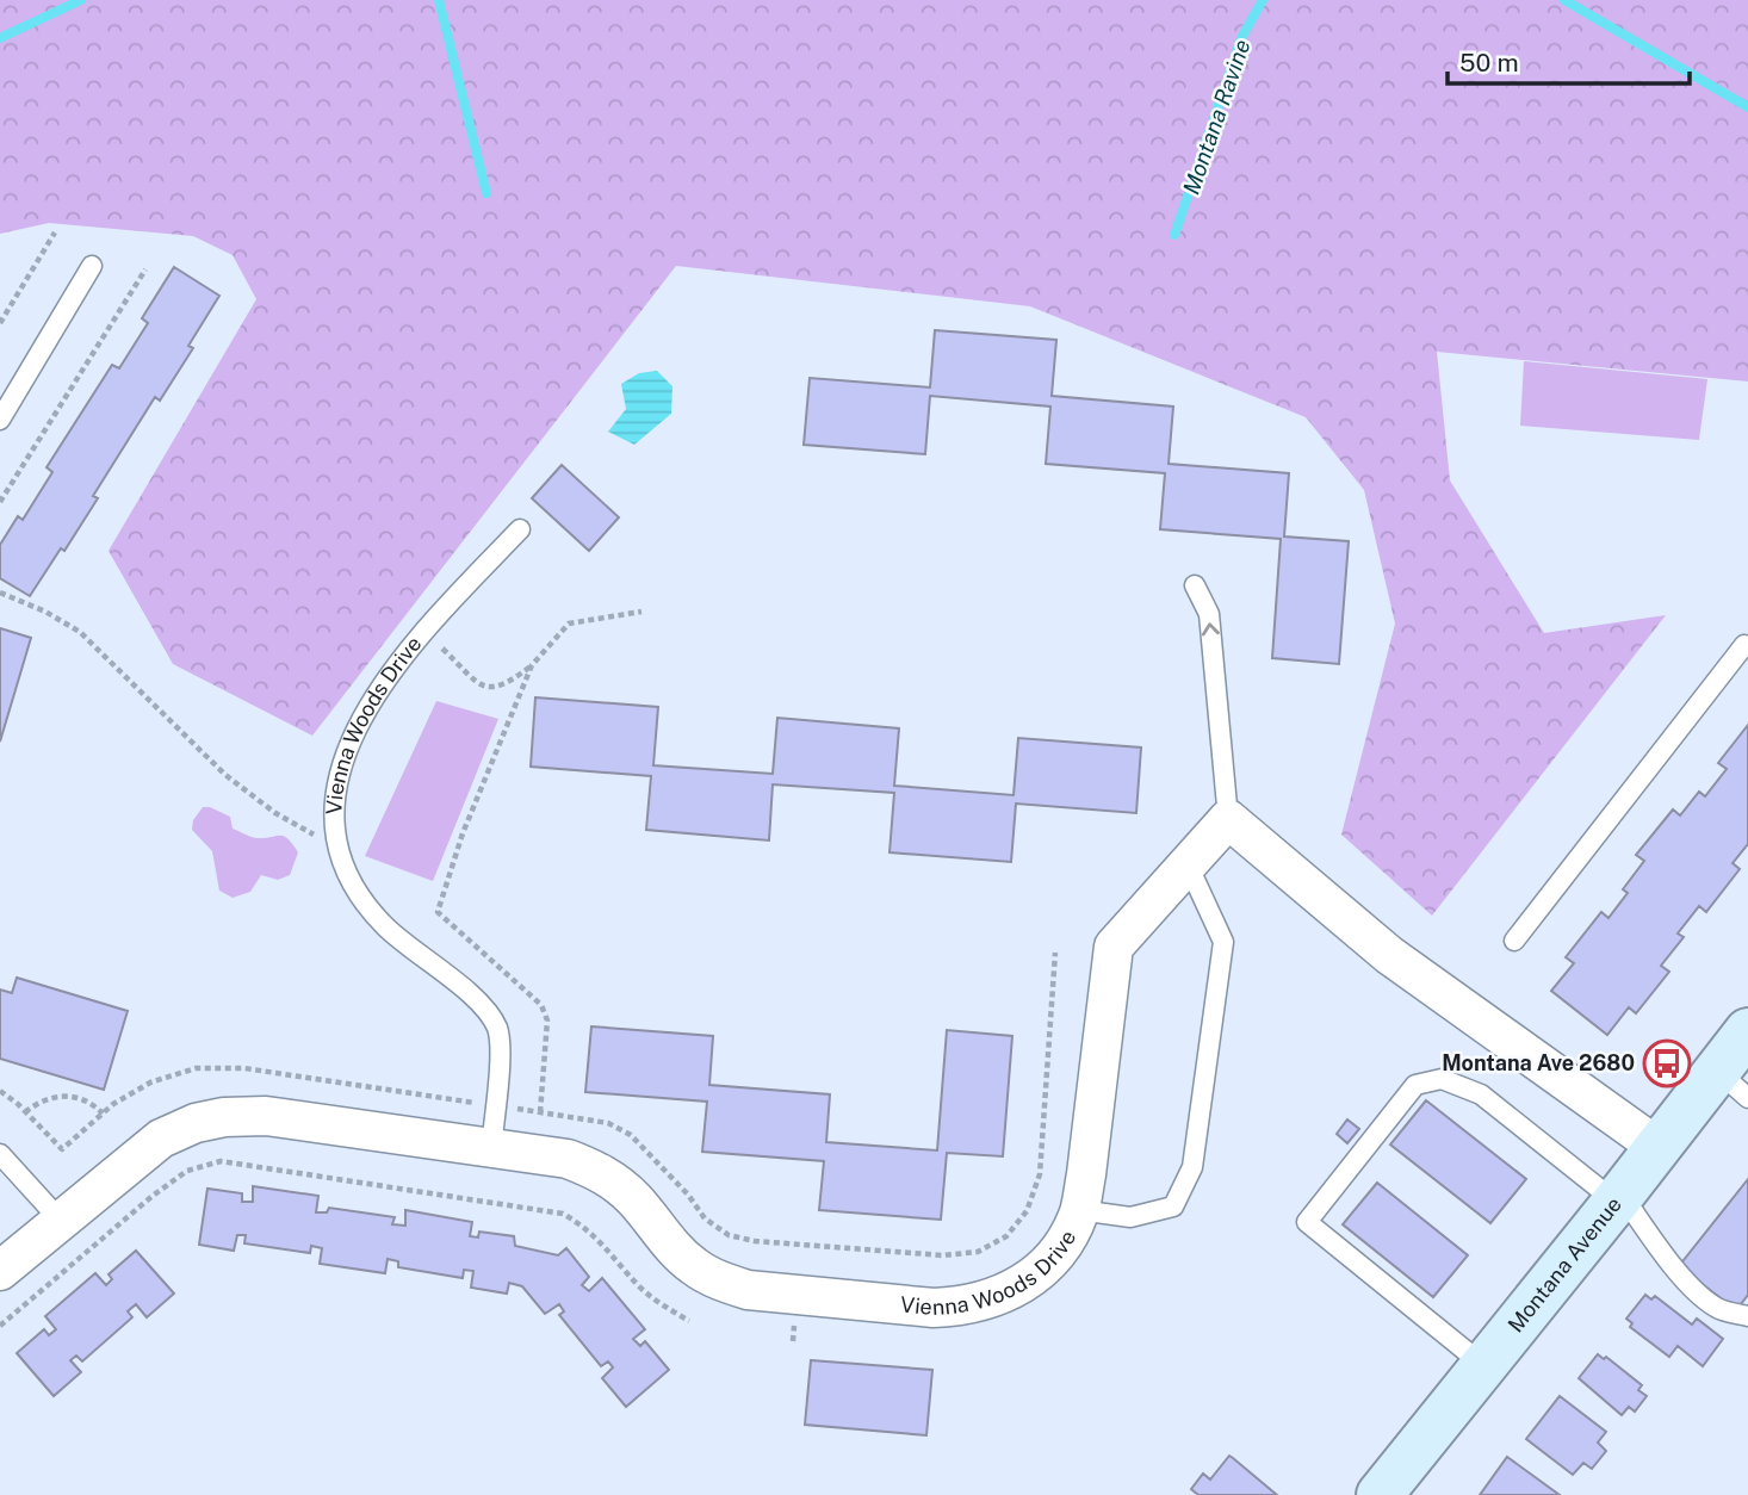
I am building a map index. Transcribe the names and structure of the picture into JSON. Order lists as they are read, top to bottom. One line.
{"streets":{"street":["Vienna Woods Drive","Montana Avenue"]},"water":["Montana Ravine"],"places":{"bus stop":["Montana Ave 2680"]},"scale_bar":"50 m"}
